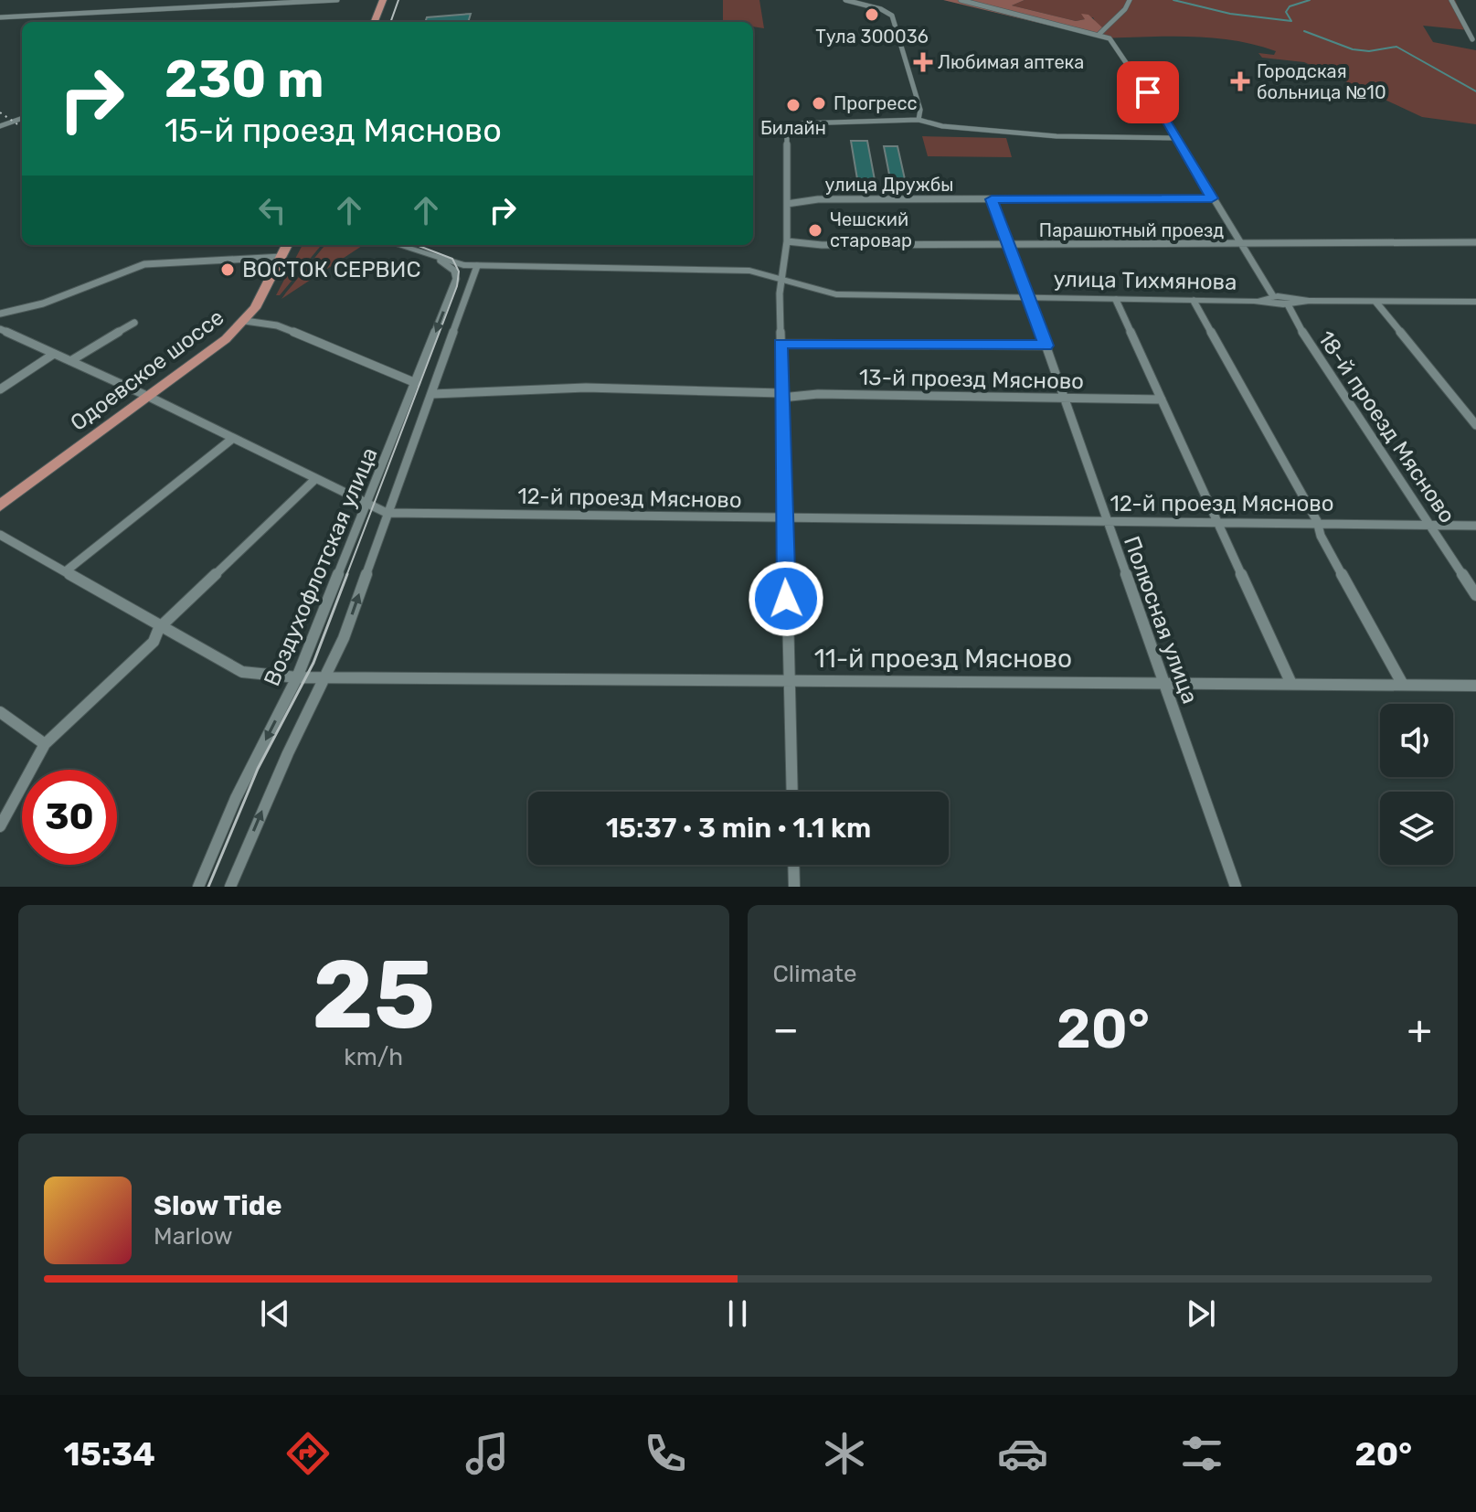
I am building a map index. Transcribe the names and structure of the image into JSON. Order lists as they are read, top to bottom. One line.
{"streets":{"main road":["Одоевское шоссе"],"street":["улица Дружбы","Парашютный проезд","улица Тихмянова","13-й проезд Мясново","18-й проезд Мясново","12-й проезд Мясново","Воздухофлотская улица","Полюсная улица","11-й проезд Мясново"]},"crossings":[["улица Дружбы","18-й проезд Мясново"],["улица Дружбы","Полюсная улица"],["Парашютный проезд","18-й проезд Мясново"],["Парашютный проезд","Полюсная улица"],["улица Тихмянова","18-й проезд Мясново"],["улица Тихмянова","Воздухофлотская улица"],["улица Тихмянова","Полюсная улица"],["Одоевское шоссе","12-й проезд Мясново"],["13-й проезд Мясново","Воздухофлотская улица"],["13-й проезд Мясново","Полюсная улица"],["18-й проезд Мясново","12-й проезд Мясново"],["12-й проезд Мясново","Воздухофлотская улица"],["12-й проезд Мясново","Полюсная улица"],["Воздухофлотская улица","11-й проезд Мясново"],["Полюсная улица","11-й проезд Мясново"]],"places":{"other":["Тула 300036","Прогресс","Билайн","Чешский старовар","ВОСТОК СЕРВИС"],"health":["Любимая аптека","Городская больница №10"]},"page":{"turn":["230 m","15-й проезд Мясново"],"limit":"30","trip":"15:37 · 3 min · 1.1 km","tile":[["25","km/h"],"Climate"],"heat":["−","20°","+"],"song":["Slow Tide","Marlow"],"tabs":["15:34","20°"]}}
